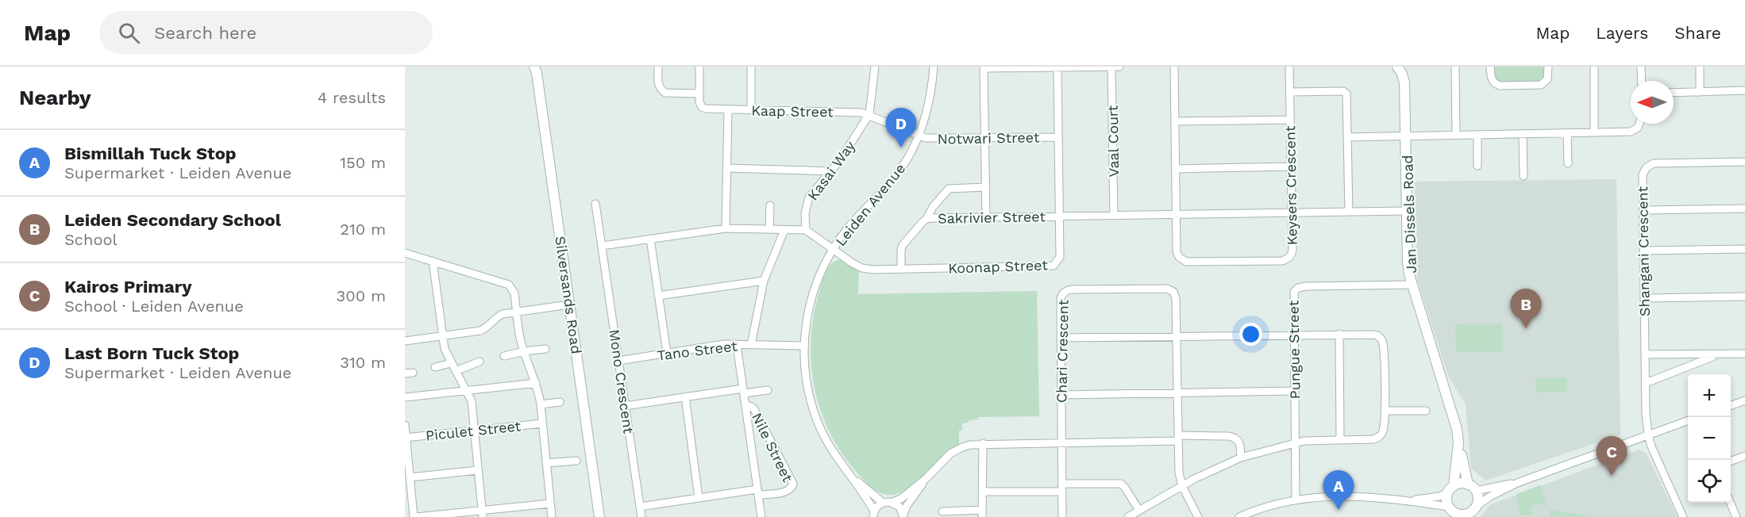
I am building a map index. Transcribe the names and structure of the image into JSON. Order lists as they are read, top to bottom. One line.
{"streets":{"street":["Kaap Street","Notwari Street","Vaal Court","Kasai Way","Keysers Crescent","Leiden Avenue","Jan Dissels Road","Sakrivier Street","Shangani Crescent","Koonap Street","Silversands Road","Pungue Street","Tano Street","Chari Crescent","Mono Crescent","Piculet Street","Nile Street"]},"crossings":[["Kaap Street","Notwari Street"],["Kaap Street","Kasai Way"],["Kaap Street","Leiden Avenue"],["Notwari Street","Leiden Avenue"],["Notwari Street","Koonap Street"],["Vaal Court","Sakrivier Street"],["Keysers Crescent","Sakrivier Street"],["Leiden Avenue","Koonap Street"],["Leiden Avenue","Tano Street"],["Jan Dissels Road","Sakrivier Street"],["Jan Dissels Road","Pungue Street"],["Sakrivier Street","Koonap Street"],["Tano Street","Mono Crescent"],["Tano Street","Nile Street"]],"north":"left","page":{"header":"Map","search":"Search here","nav":["Map","Layers","Share"],"heading":["Nearby","4 results"],"pins":["D","B","C","A"],"list":[{"mark":"A","name":"Bismillah Tuck Stop","note":"Supermarket · Leiden Avenue","value":"150 m"},{"mark":"B","name":"Leiden Secondary School","note":"School","value":"210 m"},{"mark":"C","name":"Kairos Primary","note":"School · Leiden Avenue","value":"300 m"},{"mark":"D","name":"Last Born Tuck Stop","note":"Supermarket · Leiden Avenue","value":"310 m"}],"map_buttons":["+","−"]}}
